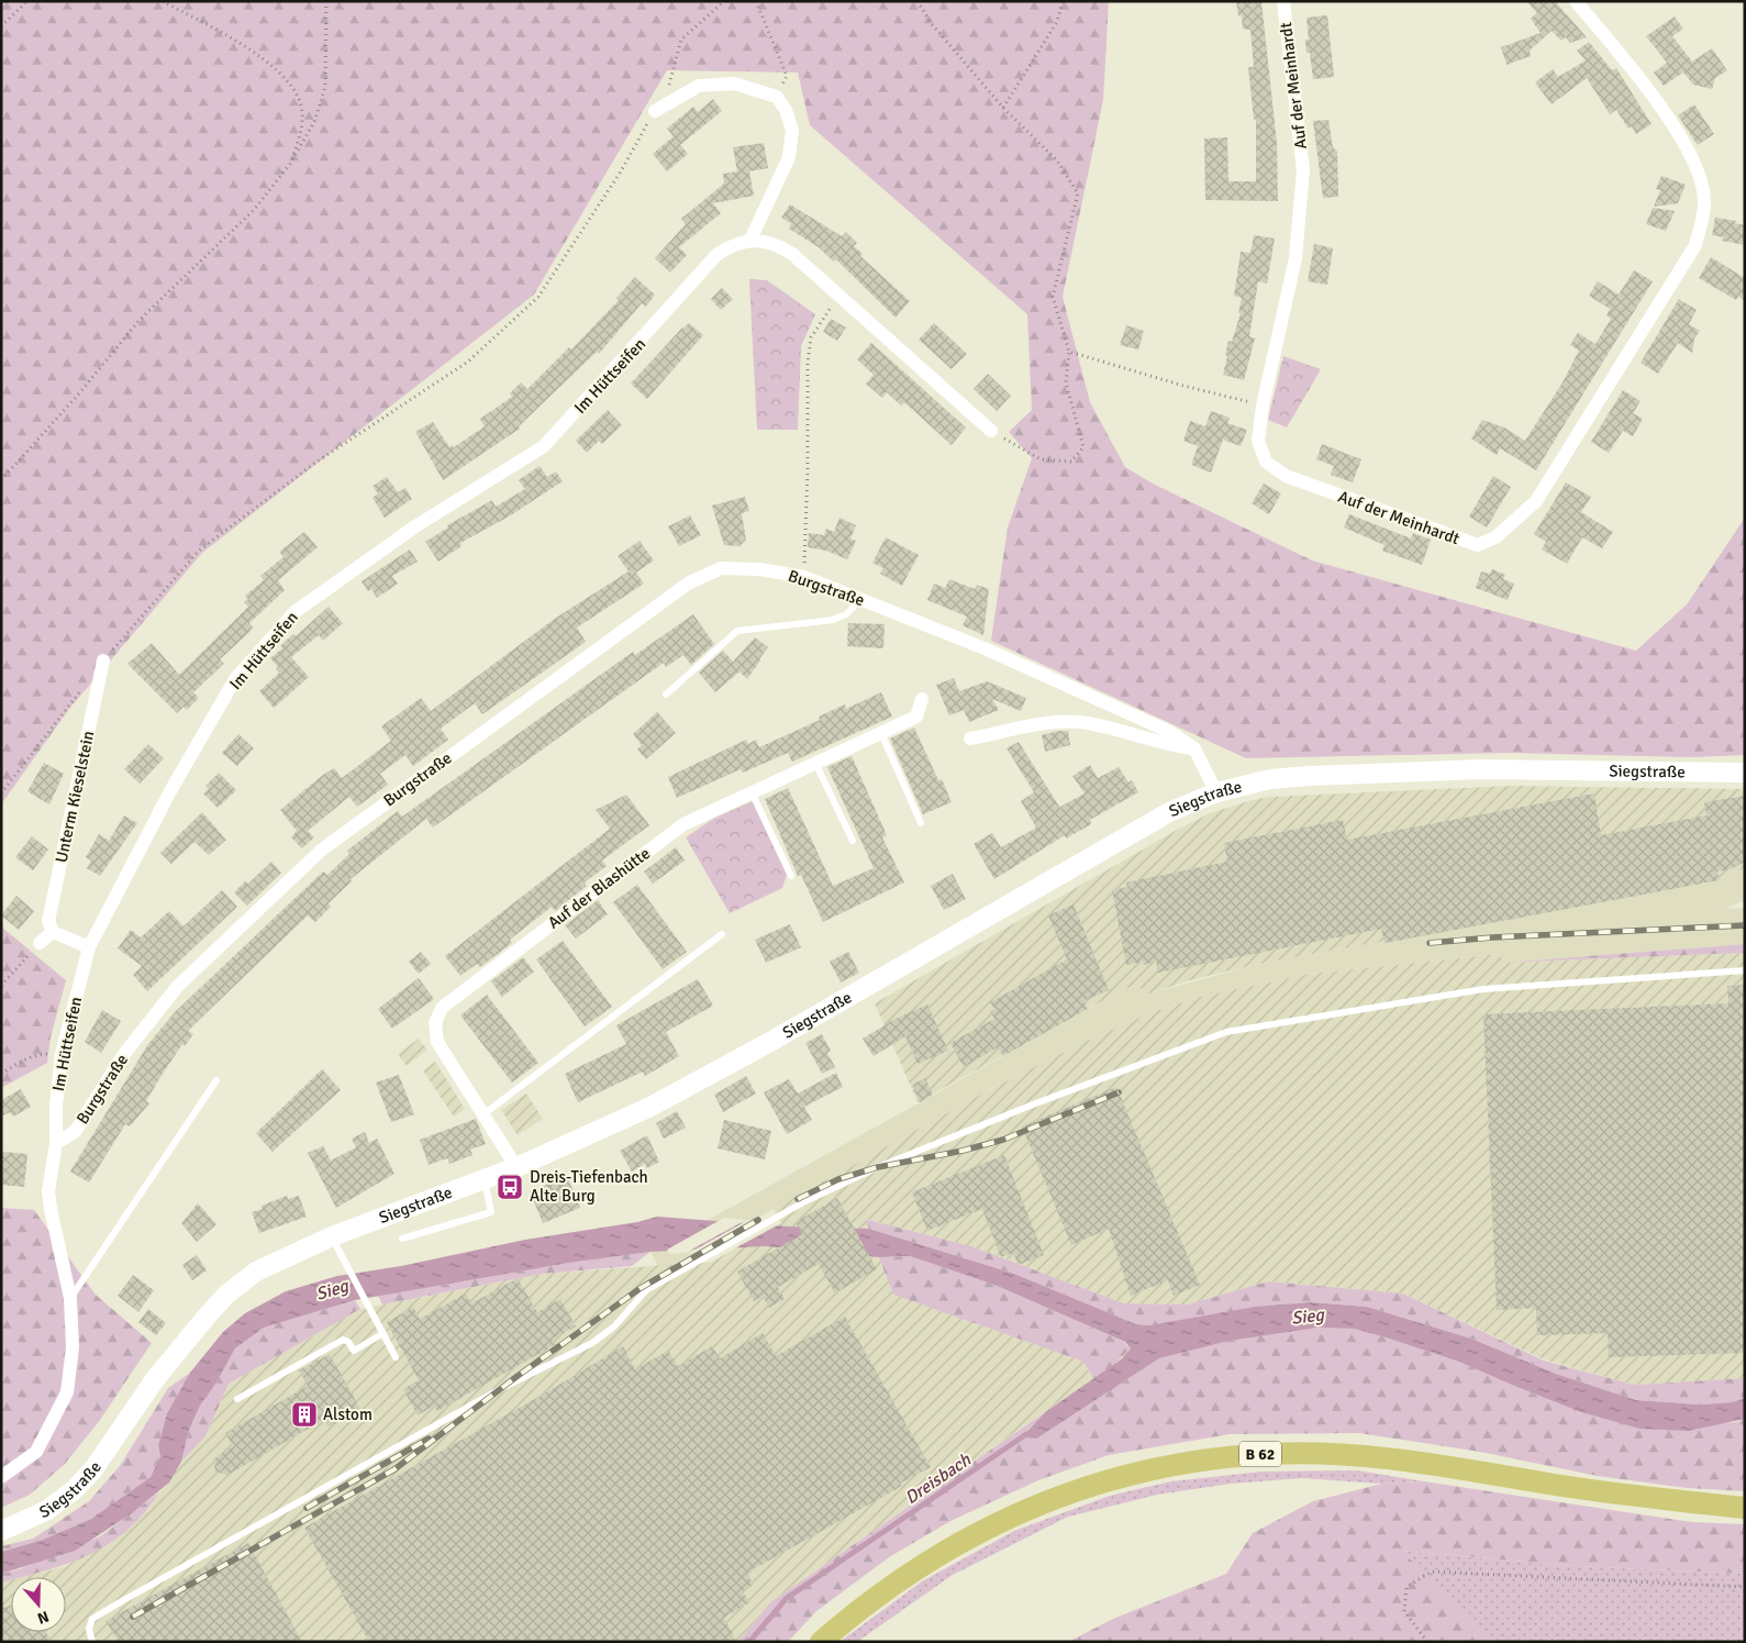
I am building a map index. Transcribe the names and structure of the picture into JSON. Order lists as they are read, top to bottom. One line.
{"streets":{"main road":["B 62"],"street":["Auf der Meinhardt","Im Hüttseifen","Burgstraße","Siegstraße","Unterm Kieselstein","Auf der Blashütte"]},"crossings":[["Im Hüttseifen","Burgstraße"],["Burgstraße","Siegstraße"],["Siegstraße","Auf der Blashütte"]],"water":["Sieg","Dreisbach"],"places":{"bus stop":["Dreis-Tiefenbach Alte Burg"],"building":["Alstom"]},"north":"bottom"}
